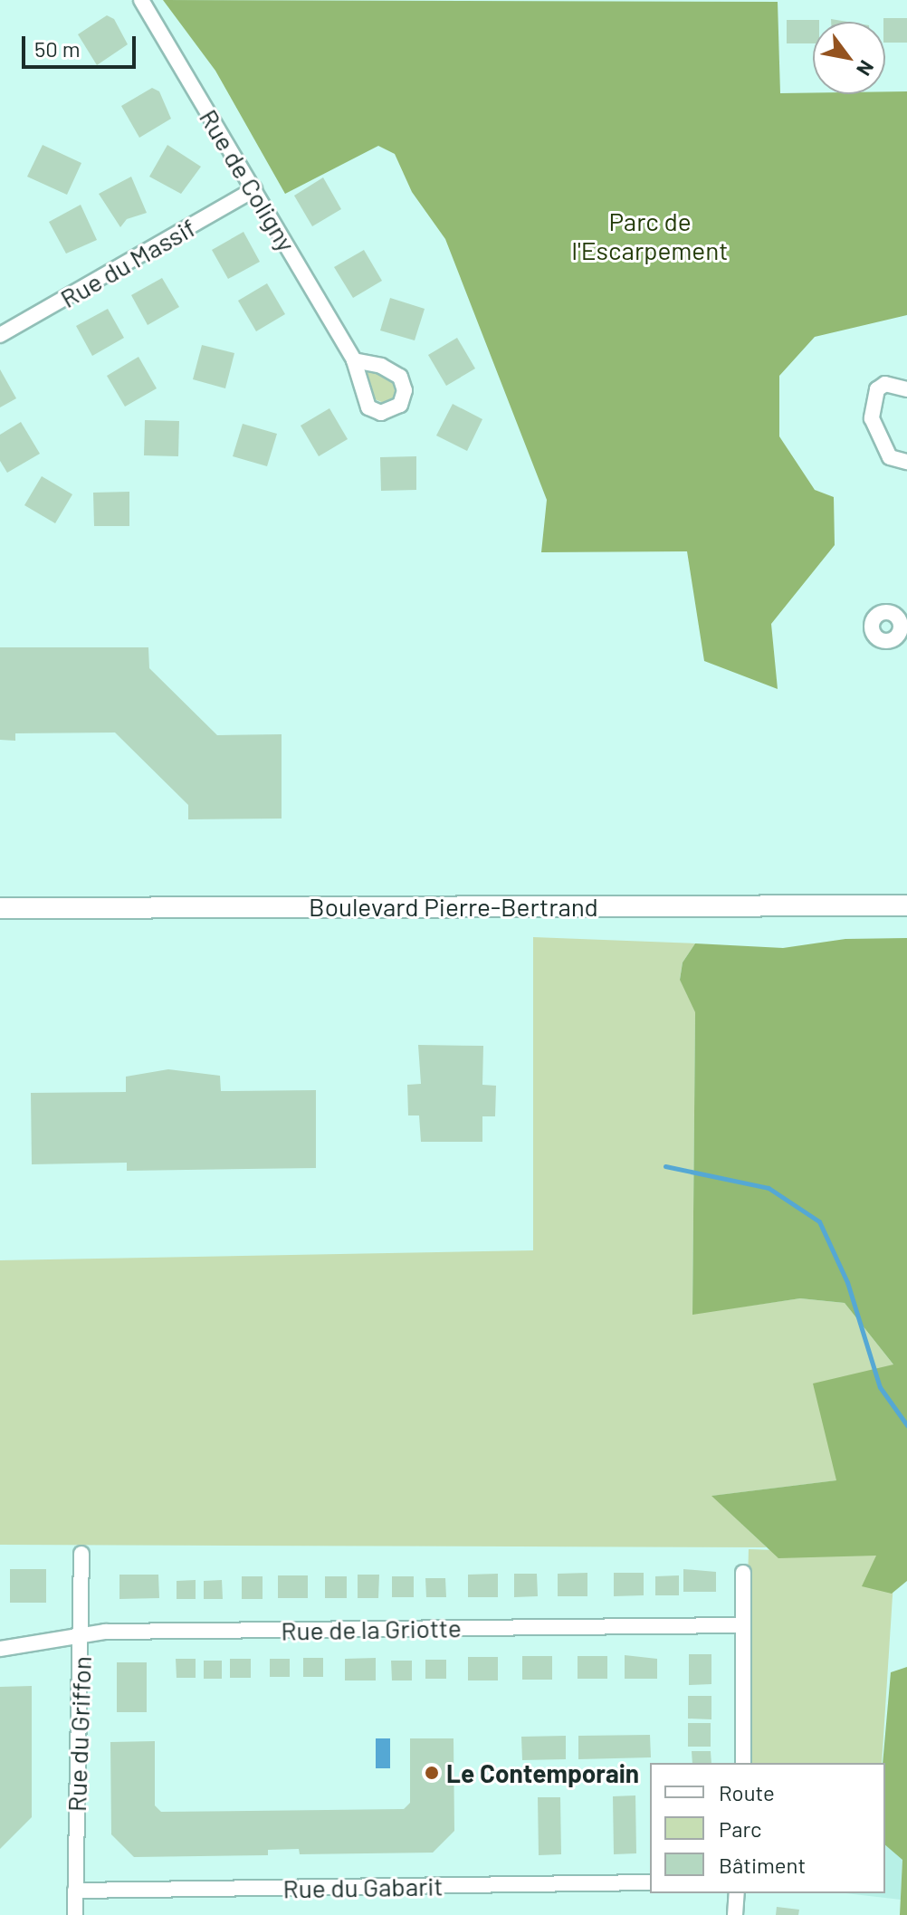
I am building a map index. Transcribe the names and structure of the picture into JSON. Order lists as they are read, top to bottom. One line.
{"streets":{"main road":["Boulevard Pierre-Bertrand"],"street":["Rue de Coligny","Rue du Massif","Rue de la Griotte","Rue du Griffon","Rue du Gabarit"]},"crossings":[["Rue de Coligny","Rue du Massif"],["Rue de la Griotte","Rue du Griffon"],["Rue du Griffon","Rue du Gabarit"]],"parks":["Parc de l'Escarpement"],"places":["Le Contemporain"],"legend":["Route","Parc","Bâtiment"],"scale_bar":"50 m","north":"bottom right"}
